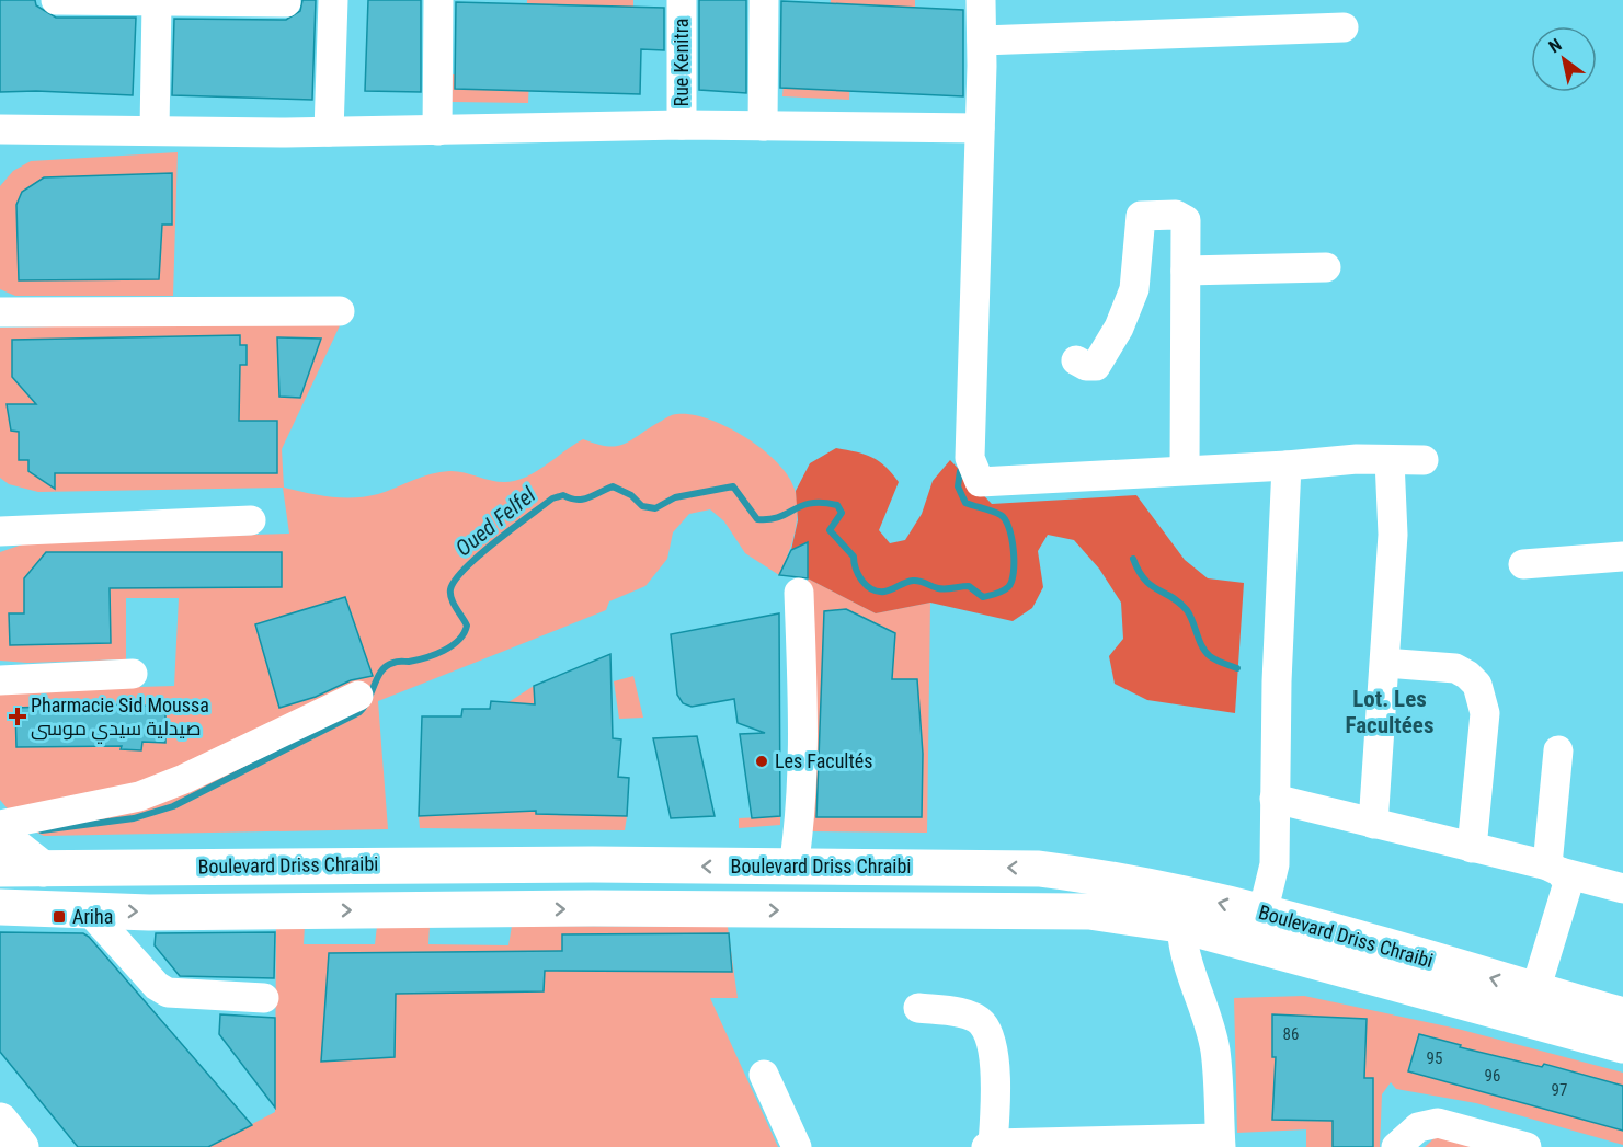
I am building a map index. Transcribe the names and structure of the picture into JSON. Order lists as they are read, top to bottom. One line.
{"streets":{"main road":["Boulevard Driss Chraibi"],"street":["Rue Kenitra"]},"districts":["Lot. Les Facultées"],"water":["Oued Felfel"],"places":{"health":["Pharmacie Sid Moussa صيدلية سيدي موسى"],"other":["Les Facultés"],"transit":["Ariha"]},"house_numbers":["86","95","96","97"],"north":"top left"}
